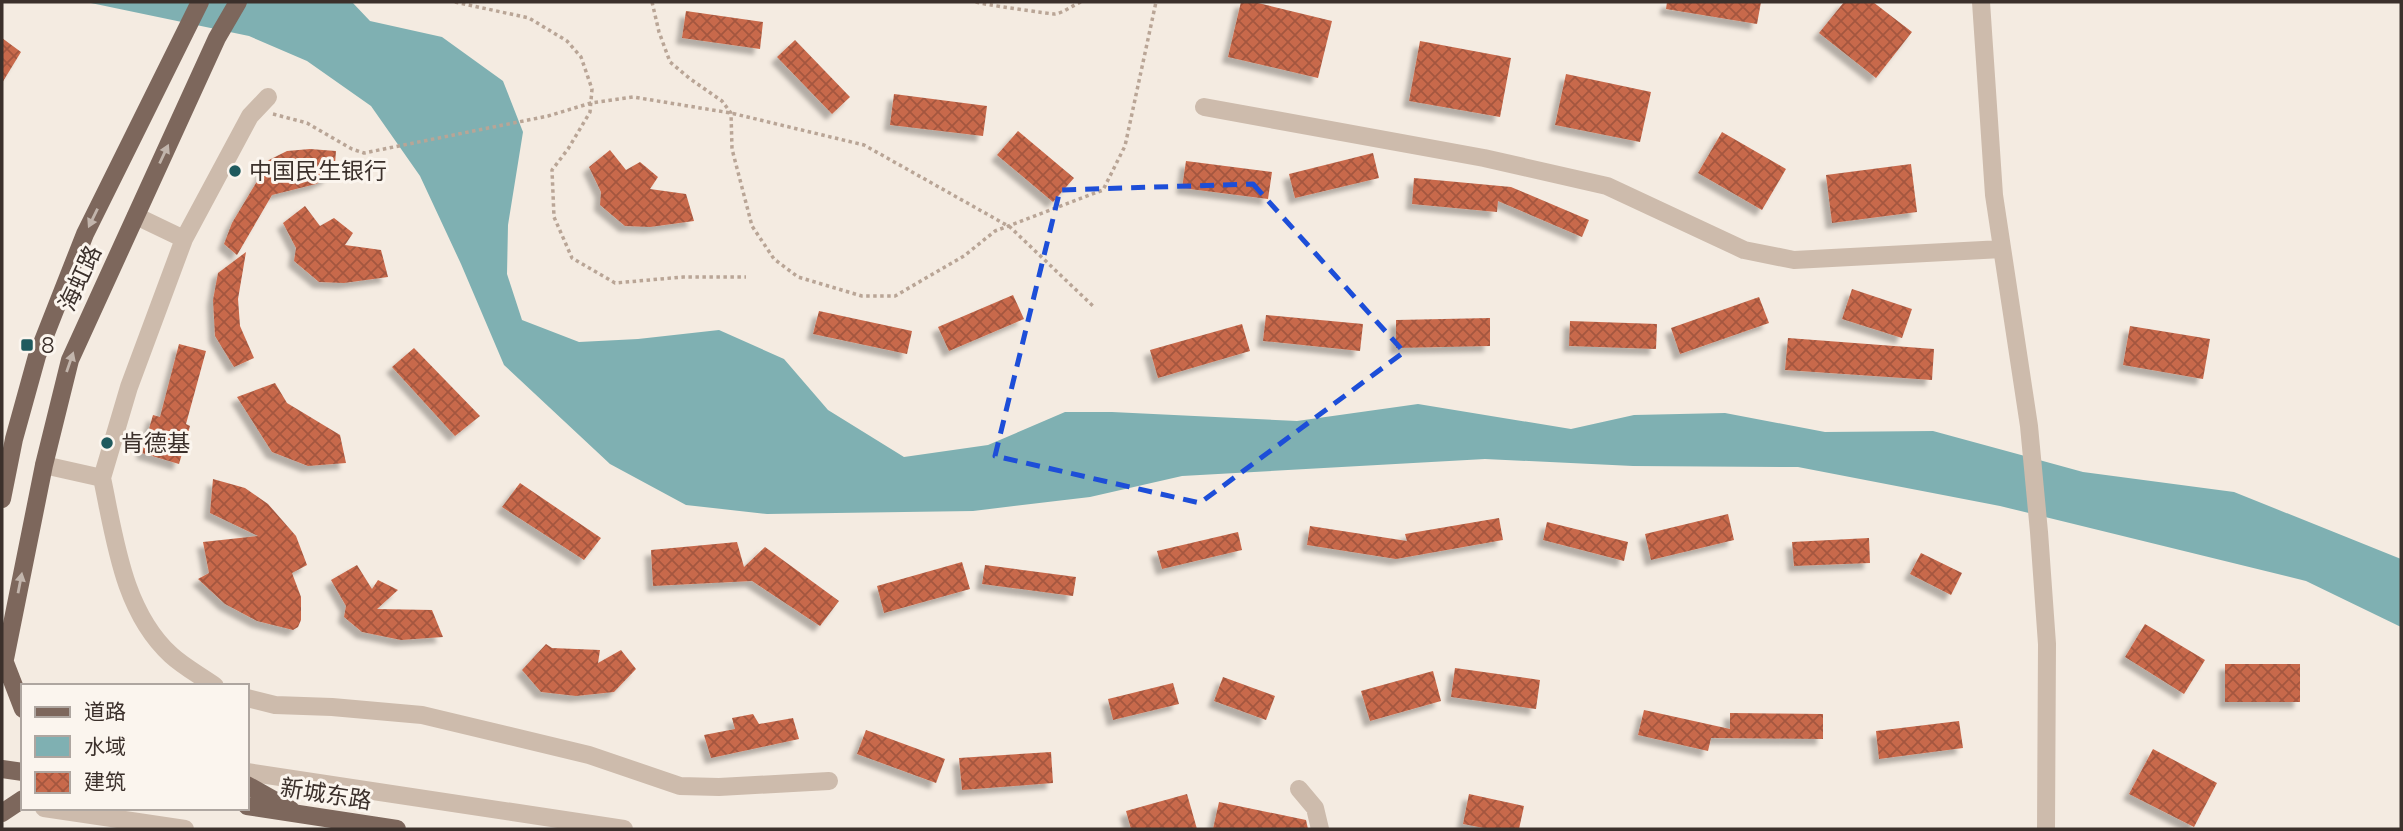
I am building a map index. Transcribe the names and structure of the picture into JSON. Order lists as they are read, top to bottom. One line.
{"streets":{"main road":["海虹路","新城东路"]},"places":{"other":["中国民生银行","肯德基"],"transit":["8"]},"legend":["道路","水域","建筑"]}
